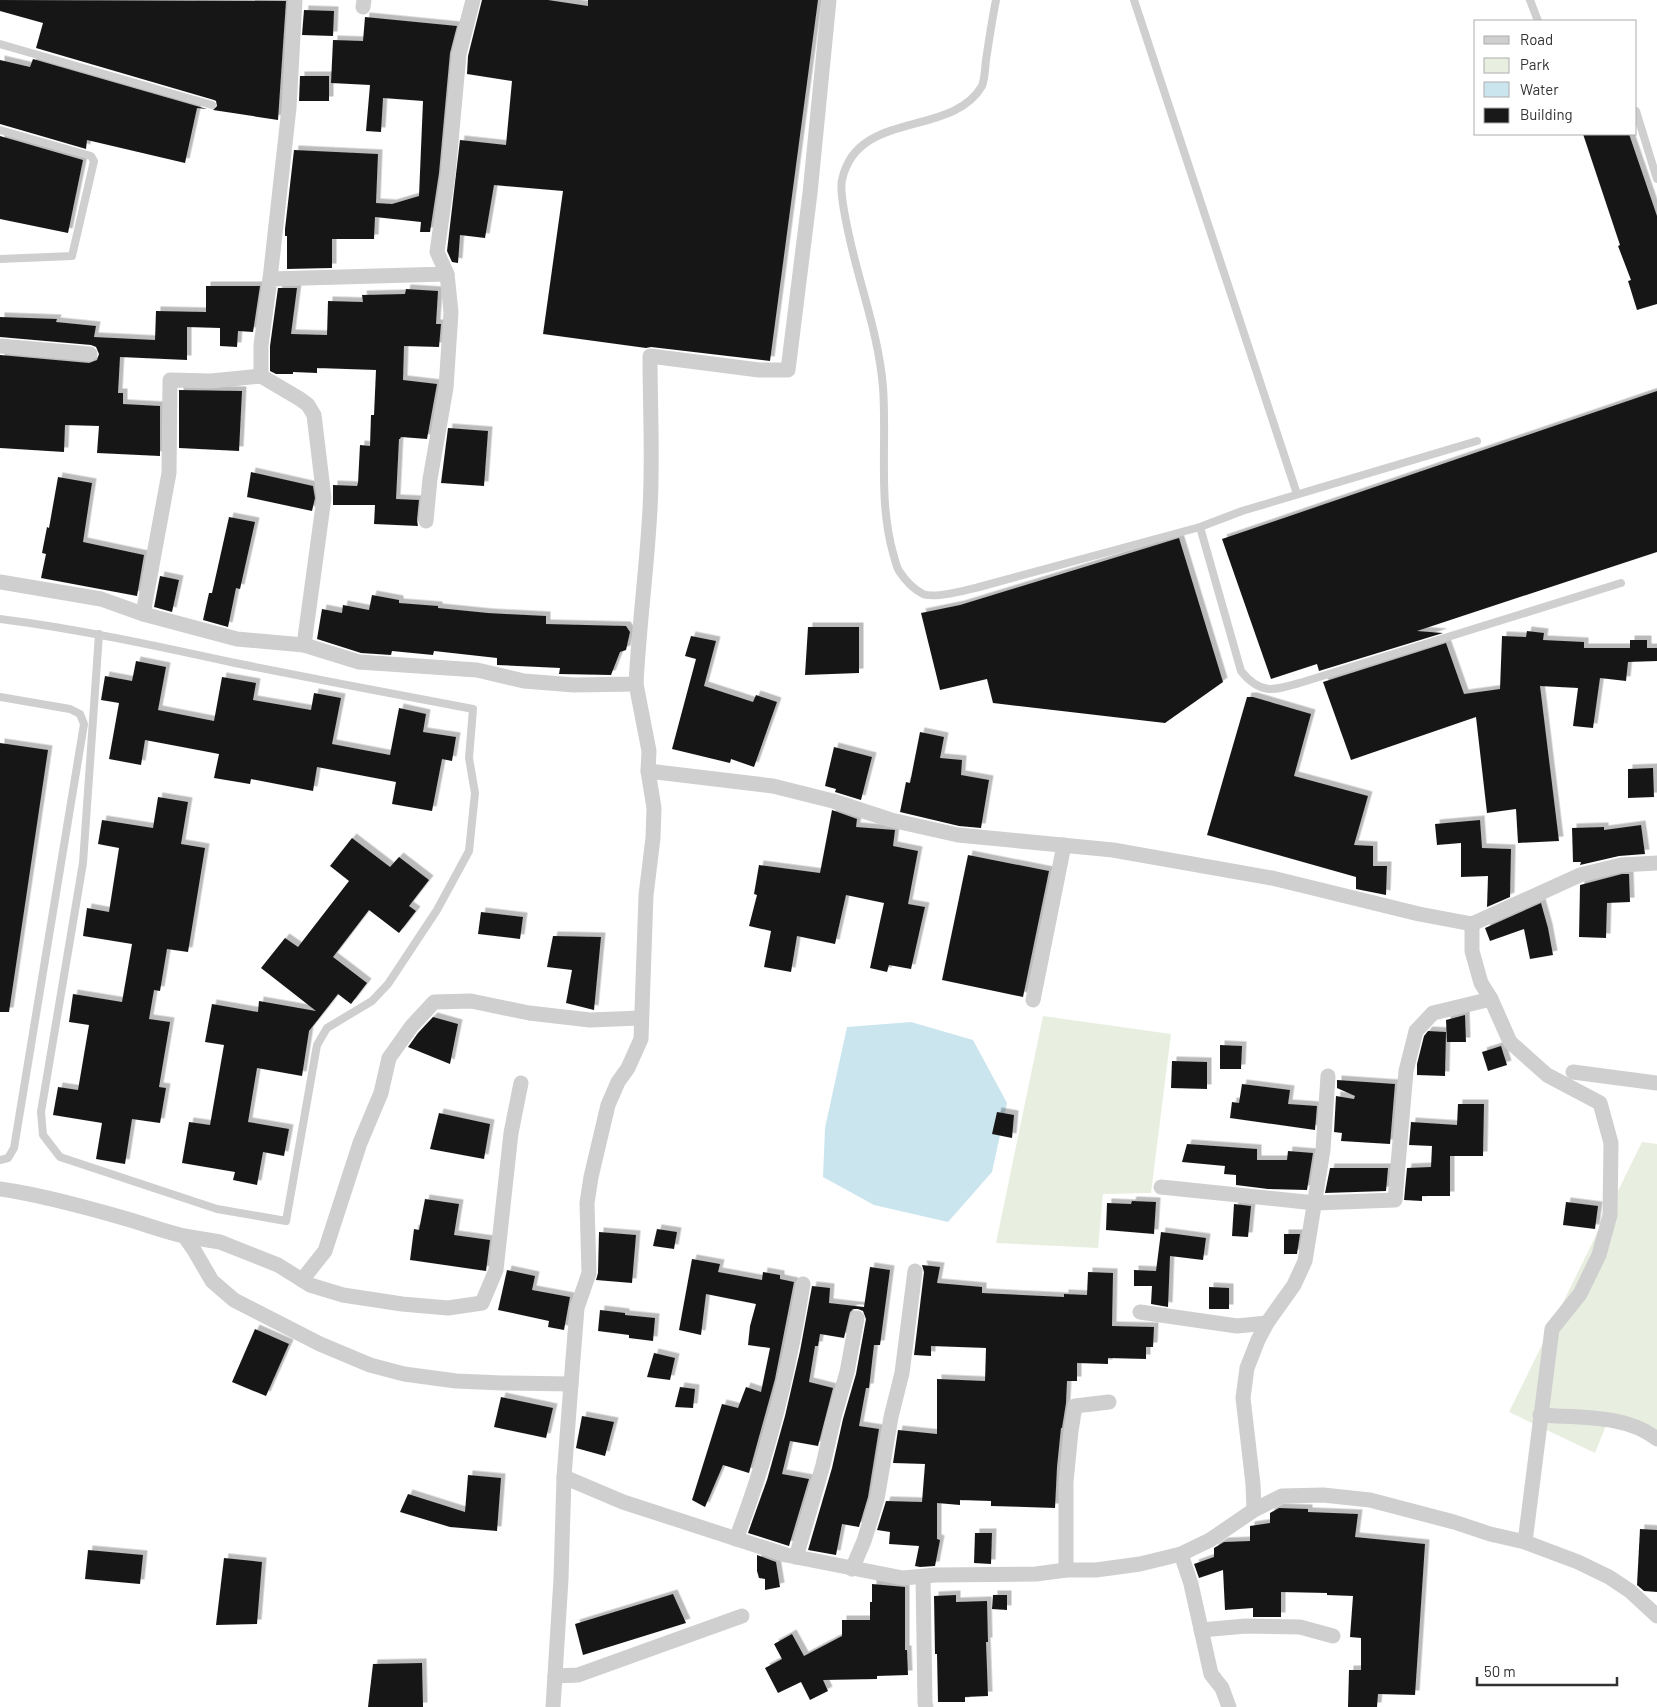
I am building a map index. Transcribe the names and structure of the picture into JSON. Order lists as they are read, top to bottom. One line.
{"legend":["Road","Park","Water","Building"],"scale_bar":"50 m"}
